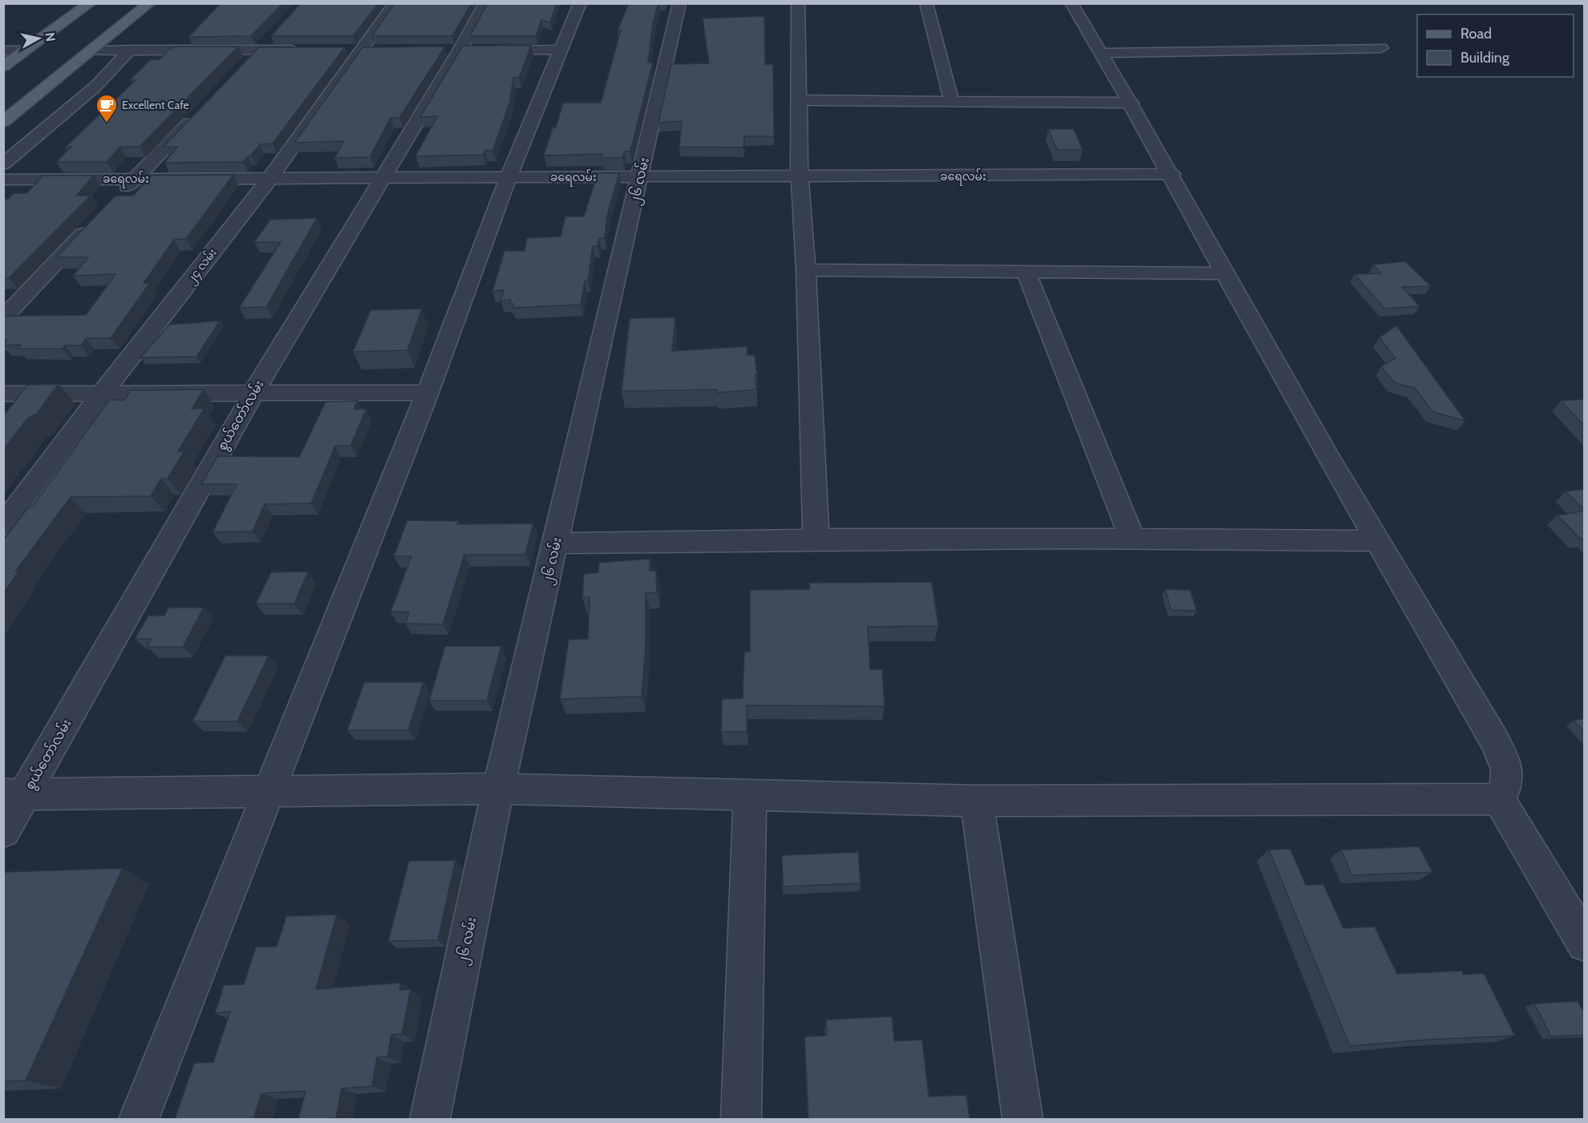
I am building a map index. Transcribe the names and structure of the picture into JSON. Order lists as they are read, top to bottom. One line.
{"streets":{"street":["ခရေလမ်း","၂၆ လမ်း","၂၄ လမ်း","စွယ်တော်လမ်း"]},"crossings":[["ခရေလမ်း","၂၆ လမ်း"],["ခရေလမ်း","၂၄ လမ်း"],["ခရေလမ်း","စွယ်တော်လမ်း"]],"places":{"cafe":["Excellent Cafe"]},"legend":["Road","Building"],"north":"right"}
